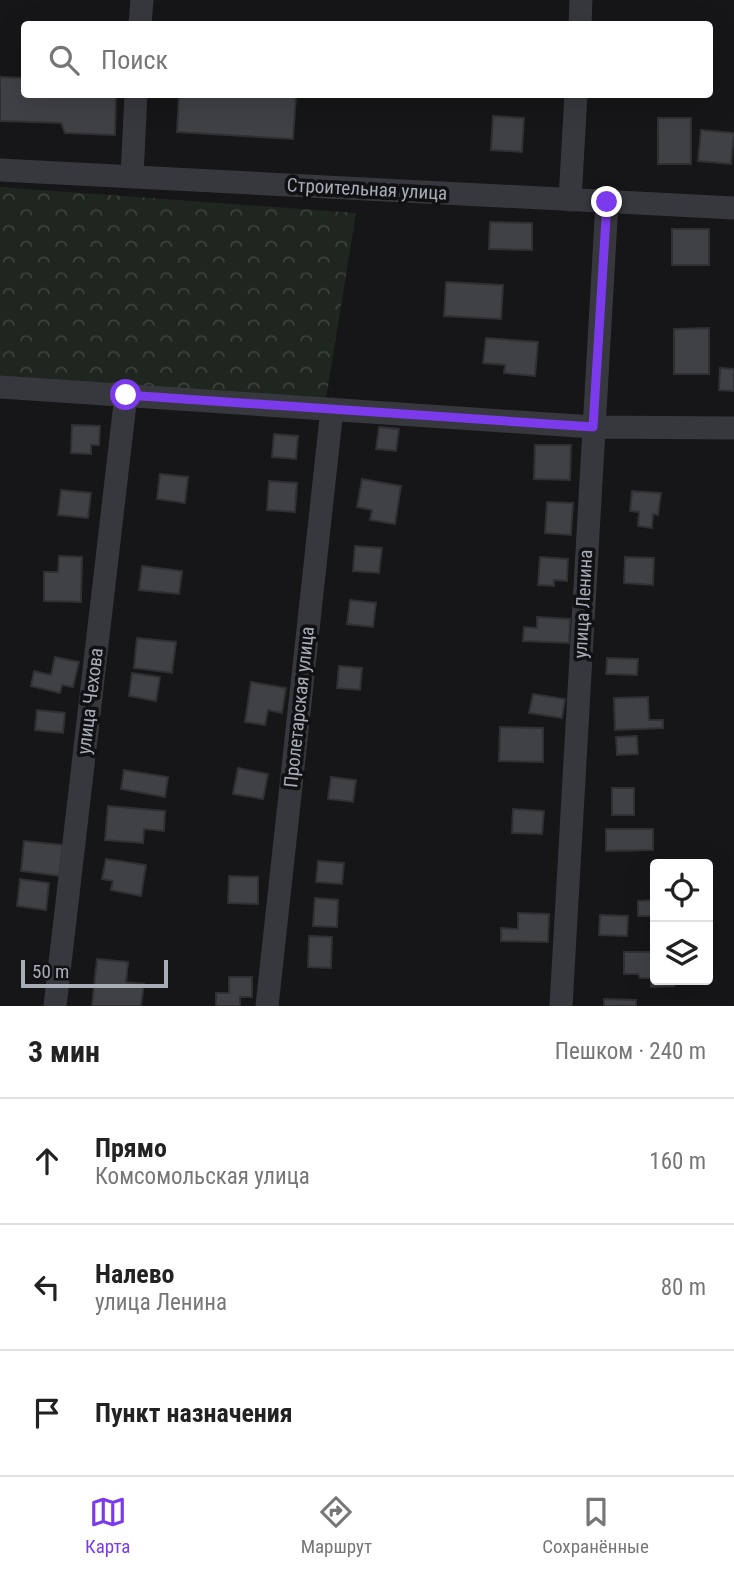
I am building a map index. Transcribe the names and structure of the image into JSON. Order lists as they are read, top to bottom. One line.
{"streets":{"street":["Строительная улица","улица Ленина","улица Чехова","Пролетарская улица"]},"crossings":[["Строительная улица","улица Ленина"]],"scale_bar":"50 m","page":{"search":"Поиск","scale":"50 m","heading":["3 мин","Пешком · 240 m"],"list":[["Прямо","Комсомольская улица","160 m"],["Налево","улица Ленина","80 m"],"Пункт назначения"],"nav":["Карта","Маршрут","Сохранённые"]}}
